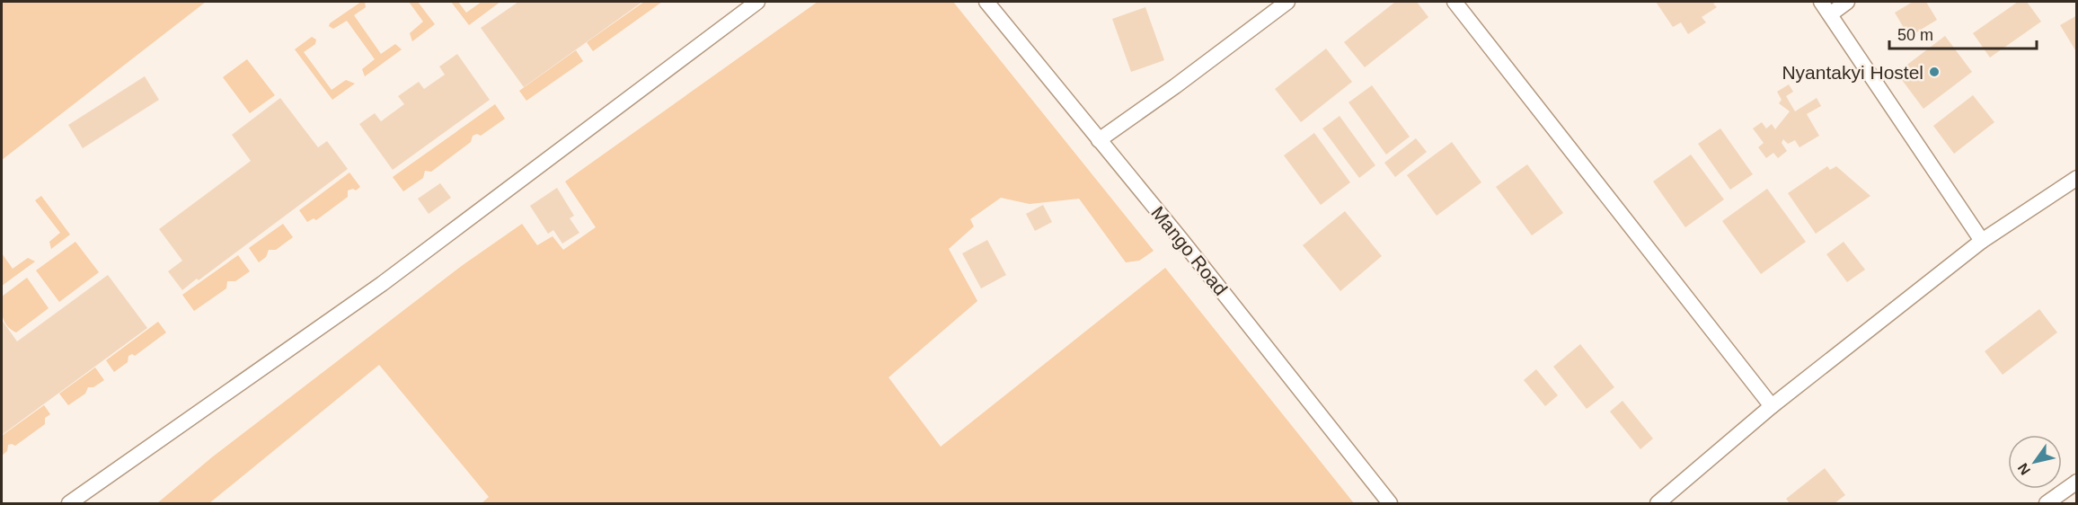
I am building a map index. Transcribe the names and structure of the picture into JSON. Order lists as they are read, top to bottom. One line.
{"streets":{"street":["Mango Road"]},"places":["Nyantakyi Hostel"],"scale_bar":"50 m","north":"bottom left"}
